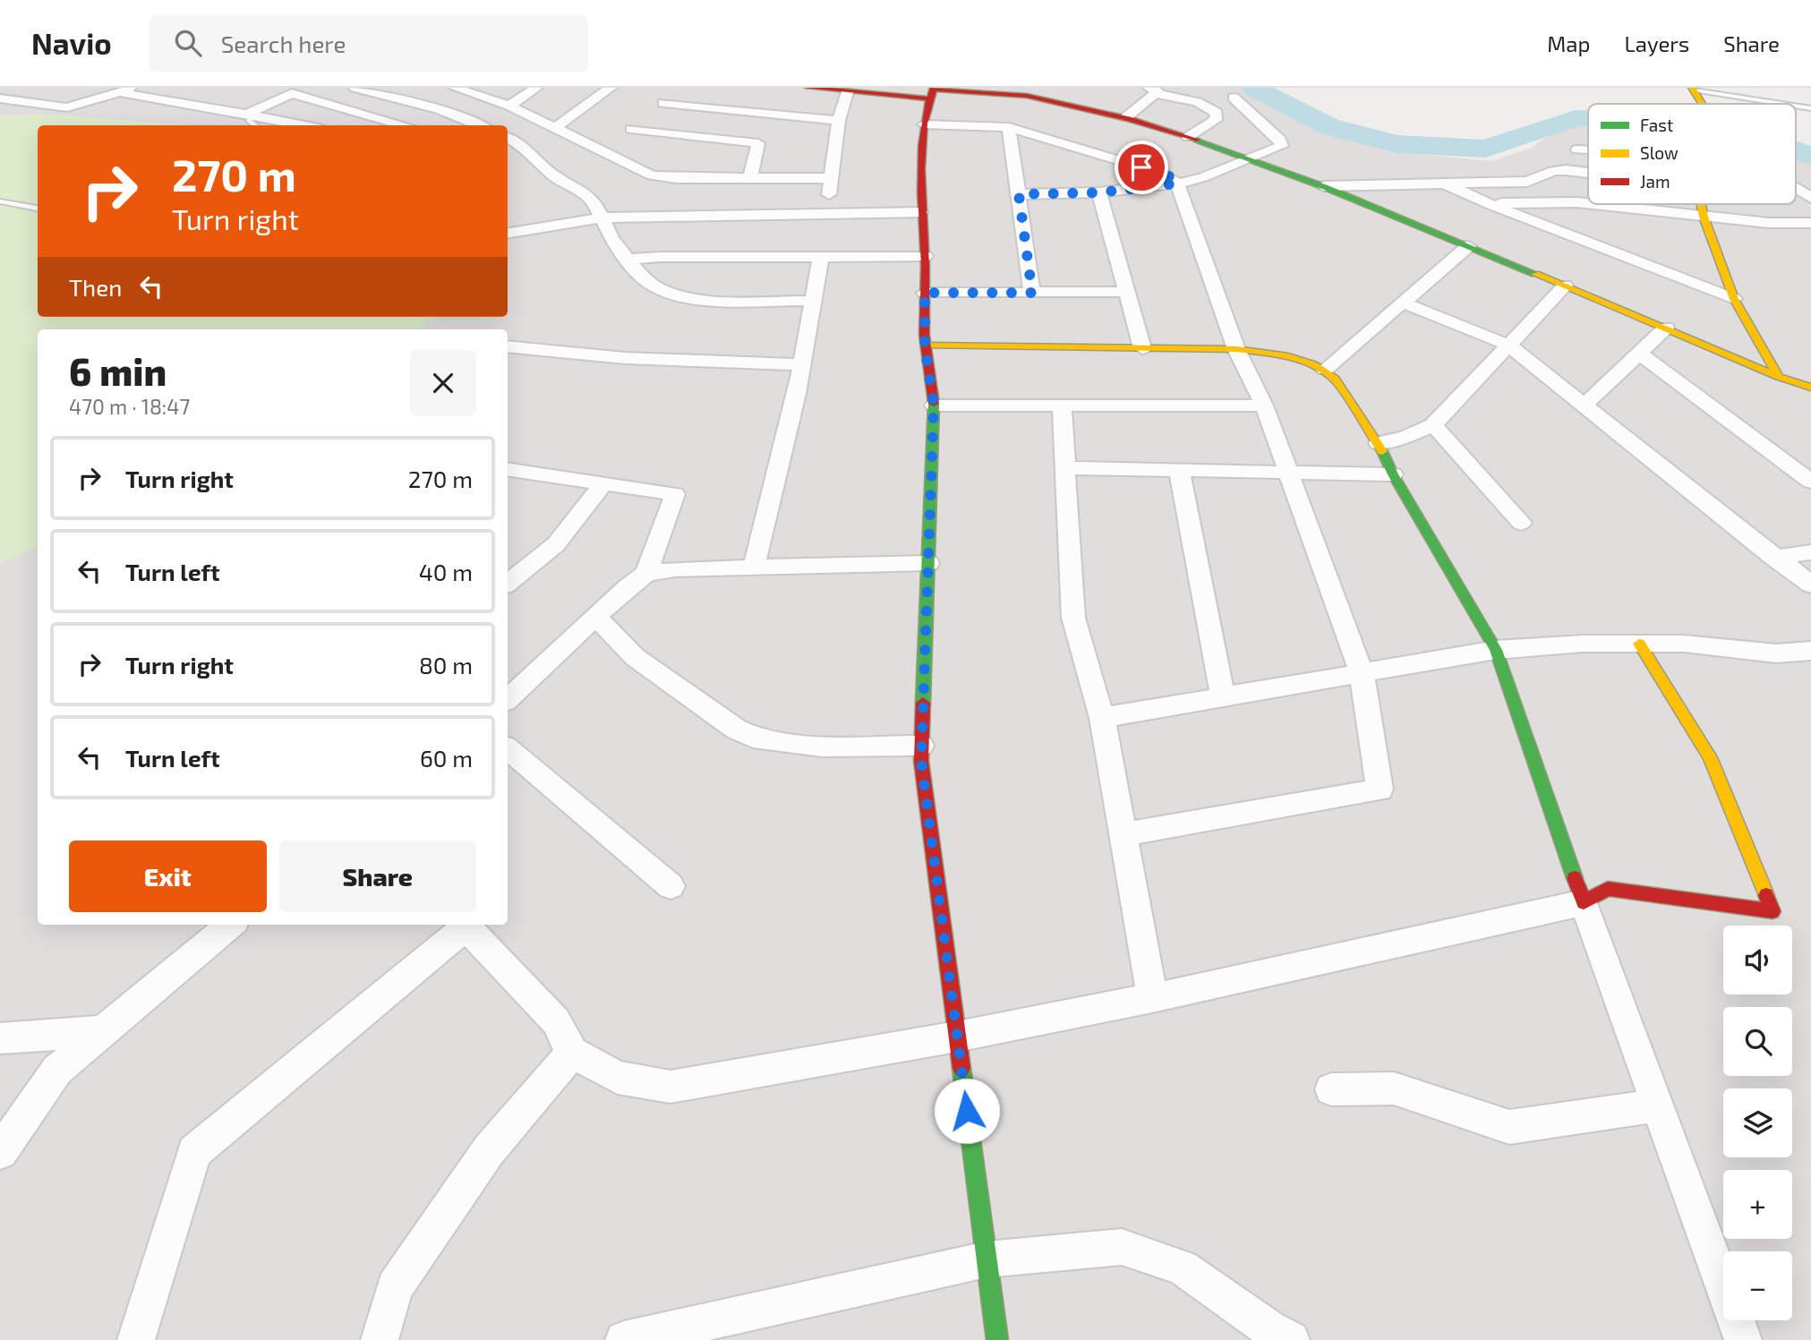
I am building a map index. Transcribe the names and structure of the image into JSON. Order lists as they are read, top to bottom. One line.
{"legend":["Fast","Slow","Jam"],"page":{"header":"Navio","search":"Search here","nav":["Map","Layers","Share"],"turn":["270 m","Turn right"],"then":"Then","heading":["6 min","470 m · 18:47"],"list":[{"name":"Turn right","value":"270 m"},{"name":"Turn left","value":"40 m"},{"name":"Turn right","value":"80 m"},{"name":"Turn left","value":"60 m"}],"buttons":["Exit","Share"],"map_buttons":["+","−"]}}
